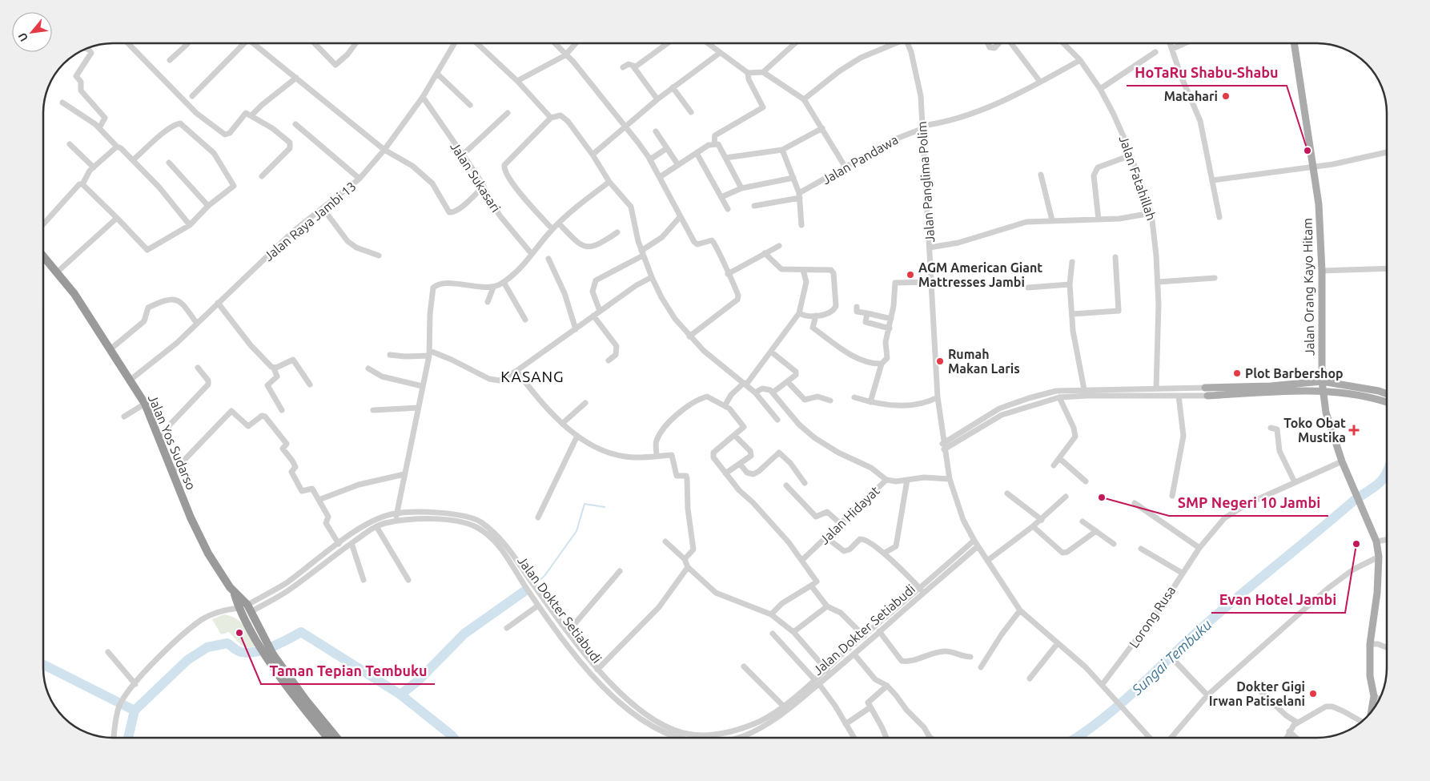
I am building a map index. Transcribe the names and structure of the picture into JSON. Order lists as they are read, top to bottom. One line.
{"streets":{"highway":["Jalan Yos Sudarso","Jalan Dokter Setiabudi"],"main road":["Jalan Orang Kayo Hitam"],"street":["Jalan Pandawa","Jalan Sukasari","Jalan Fatahillah","Jalan Panglima Polim","Jalan Raya Jambi 13","Jalan Hidayat","Lorong Rusa"]},"crossings":[["Jalan Pandawa","Jalan Fatahillah"],["Jalan Pandawa","Jalan Panglima Polim"],["Jalan Sukasari","Jalan Raya Jambi 13"],["Jalan Panglima Polim","Jalan Hidayat"],["Jalan Panglima Polim","Jalan Dokter Setiabudi"],["Jalan Panglima Polim","Lorong Rusa"],["Jalan Raya Jambi 13","Jalan Yos Sudarso"],["Jalan Orang Kayo Hitam","Lorong Rusa"],["Jalan Yos Sudarso","Jalan Dokter Setiabudi"]],"districts":["KASANG"],"water":["Sungai Tembuku"],"places":{"other":["Matahari","HoTaRu Shabu-Shabu","AGM American Giant Mattresses Jambi","Rumah Makan Laris","Plot Barbershop","SMP Negeri 10 Jambi","Evan Hotel Jambi","Taman Tepian Tembuku","Dokter Gigi Irwan Patiselani"],"health":["Toko Obat Mustika"]},"north":"bottom left"}
